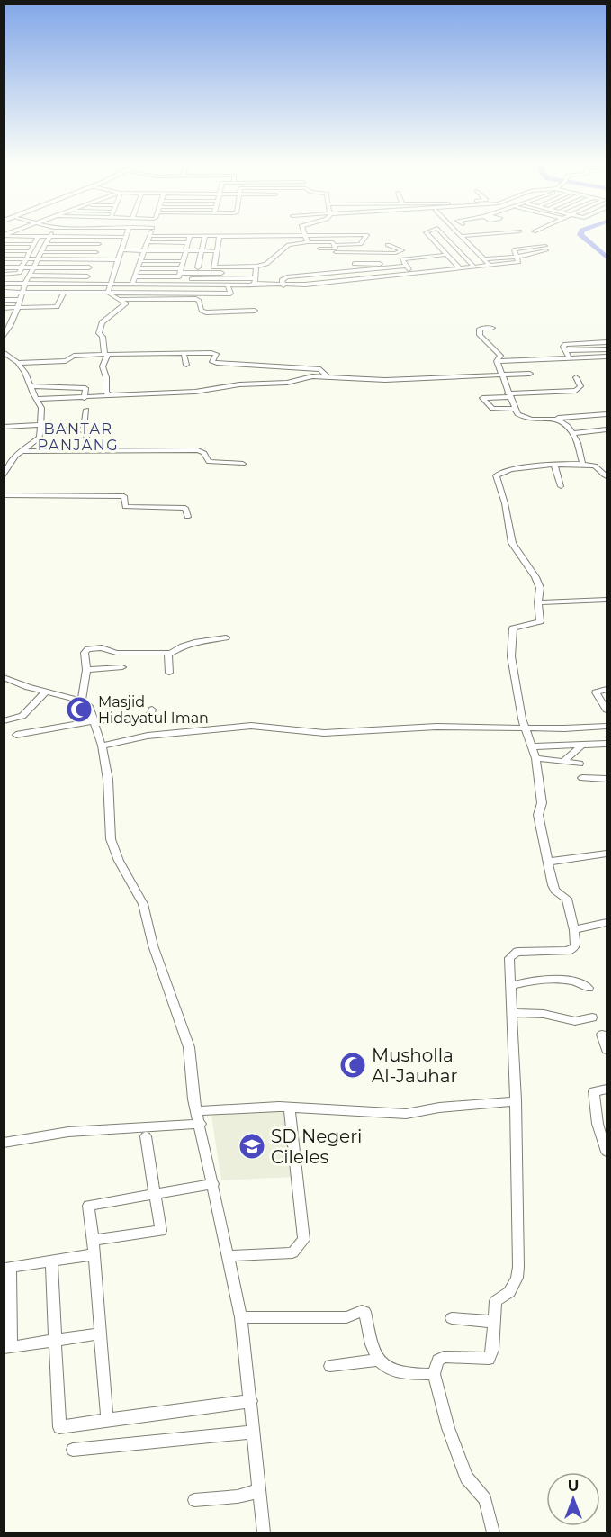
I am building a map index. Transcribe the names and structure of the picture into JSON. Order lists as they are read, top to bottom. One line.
{"districts":["BANTAR PANJANG"],"places":{"mosque":["Masjid Hidayatul Iman","Musholla Al-Jauhar"],"school or university":["SD Negeri Cileles"]},"north":"top"}
